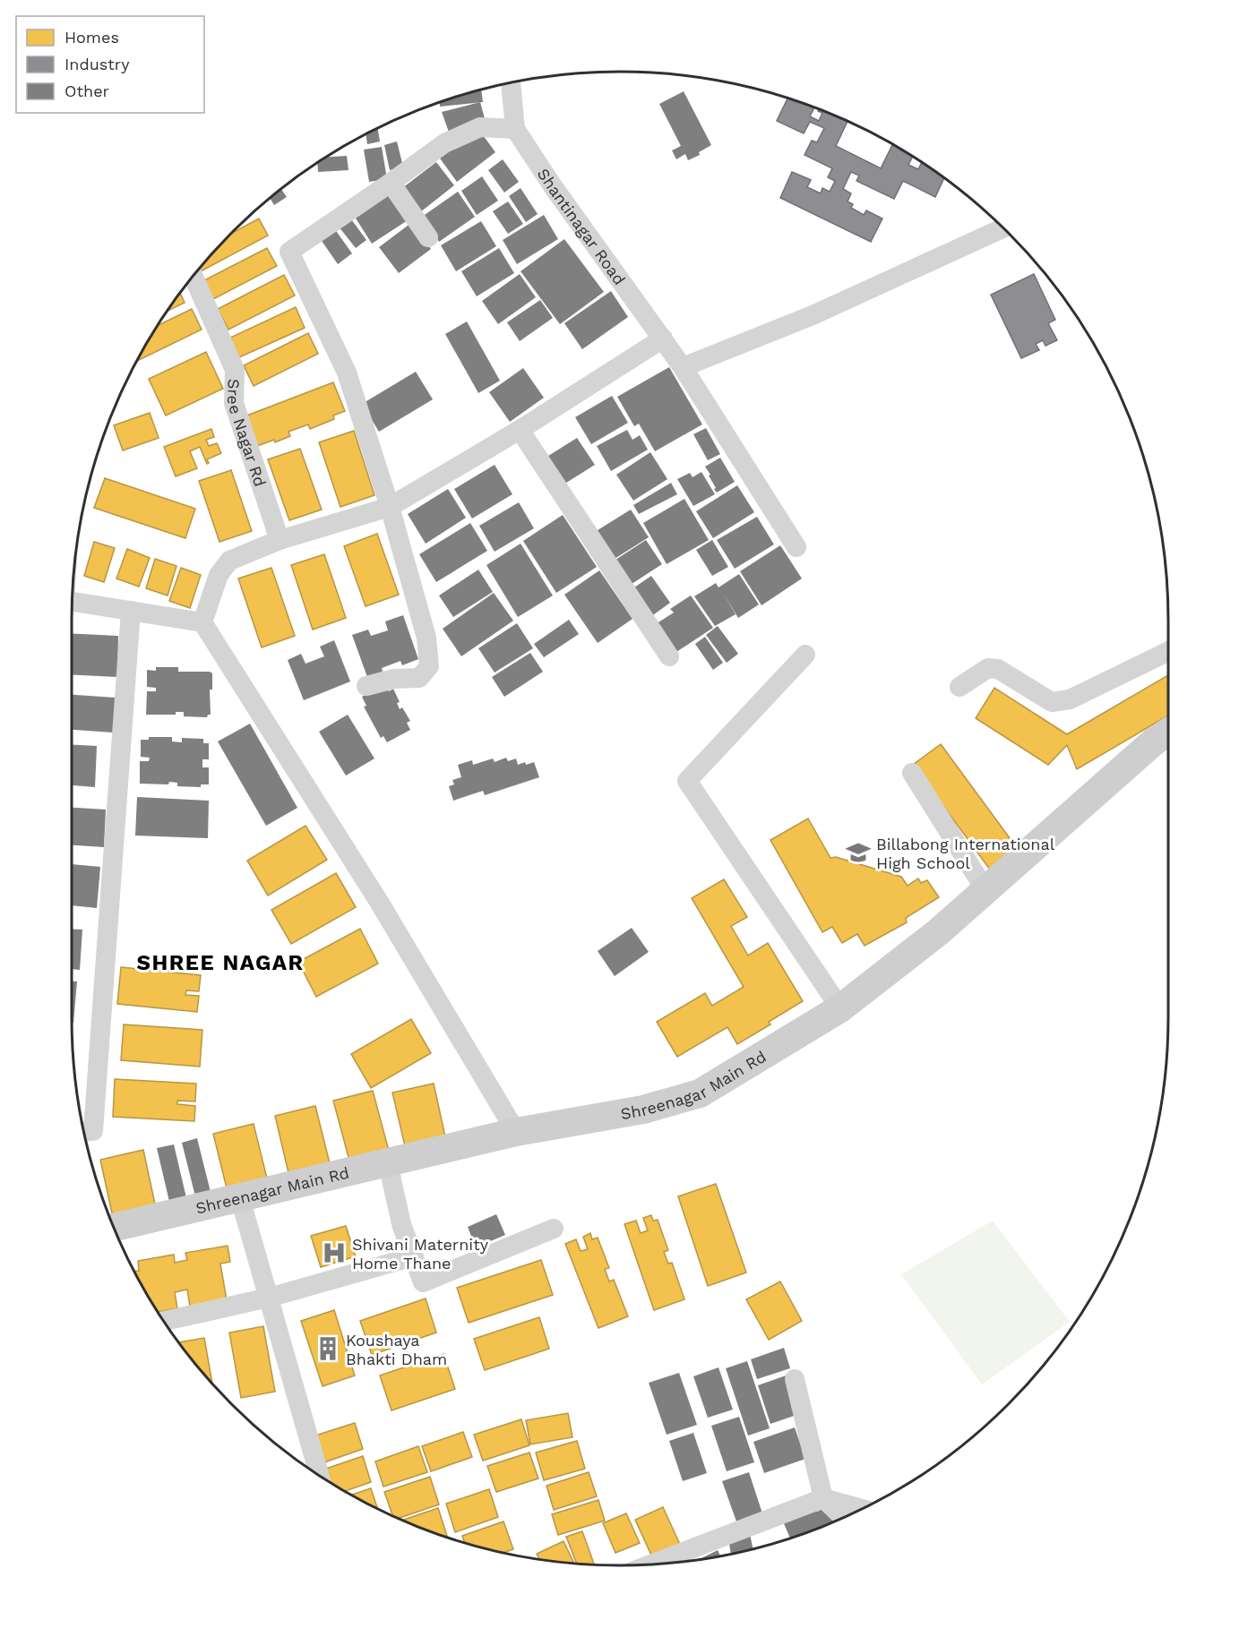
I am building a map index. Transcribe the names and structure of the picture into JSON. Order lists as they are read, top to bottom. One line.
{"streets":{"street":["Shantinagar Road","Sree Nagar Rd","Shreenagar Main Rd"]},"districts":["SHREE NAGAR"],"places":{"school or university":["Billabong International High School"],"hospital":["Shivani Maternity Home Thane"],"building":["Koushaya Bhakti Dham"]},"legend":["Homes","Industry","Other"]}
